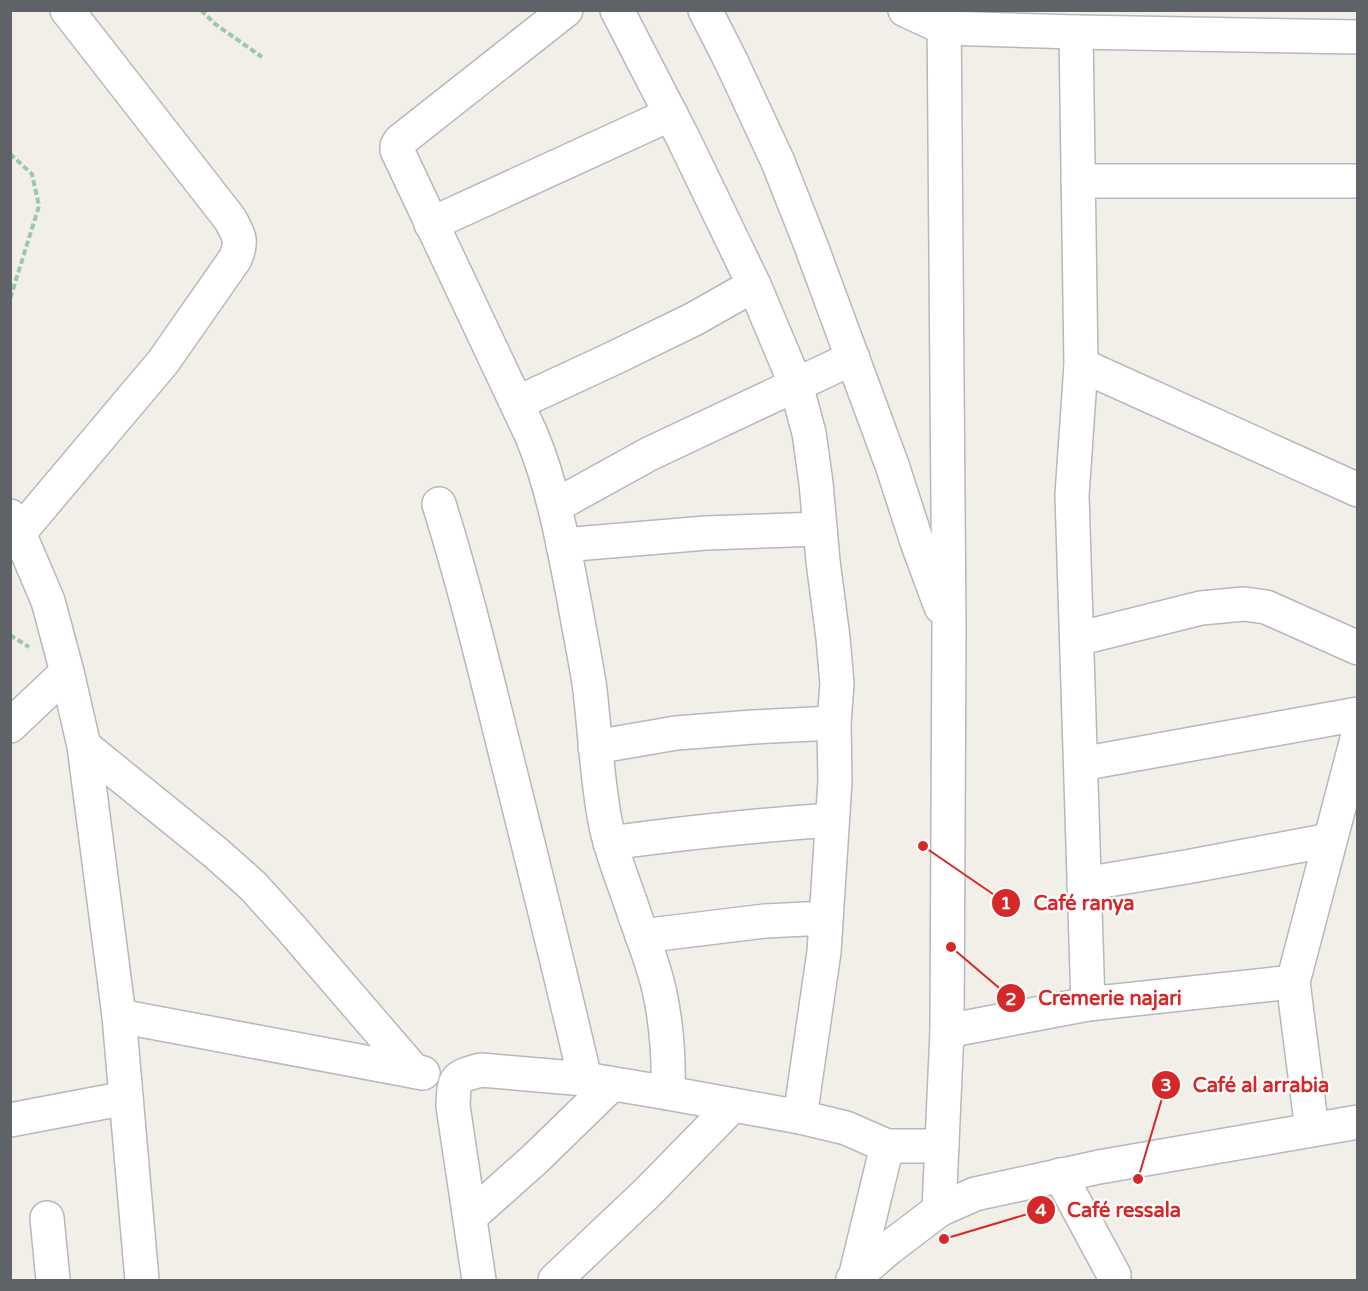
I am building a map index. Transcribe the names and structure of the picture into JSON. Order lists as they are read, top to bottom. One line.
{"places":["Café ranya","Cremerie najari","Café al arrabia","Café ressala"]}
